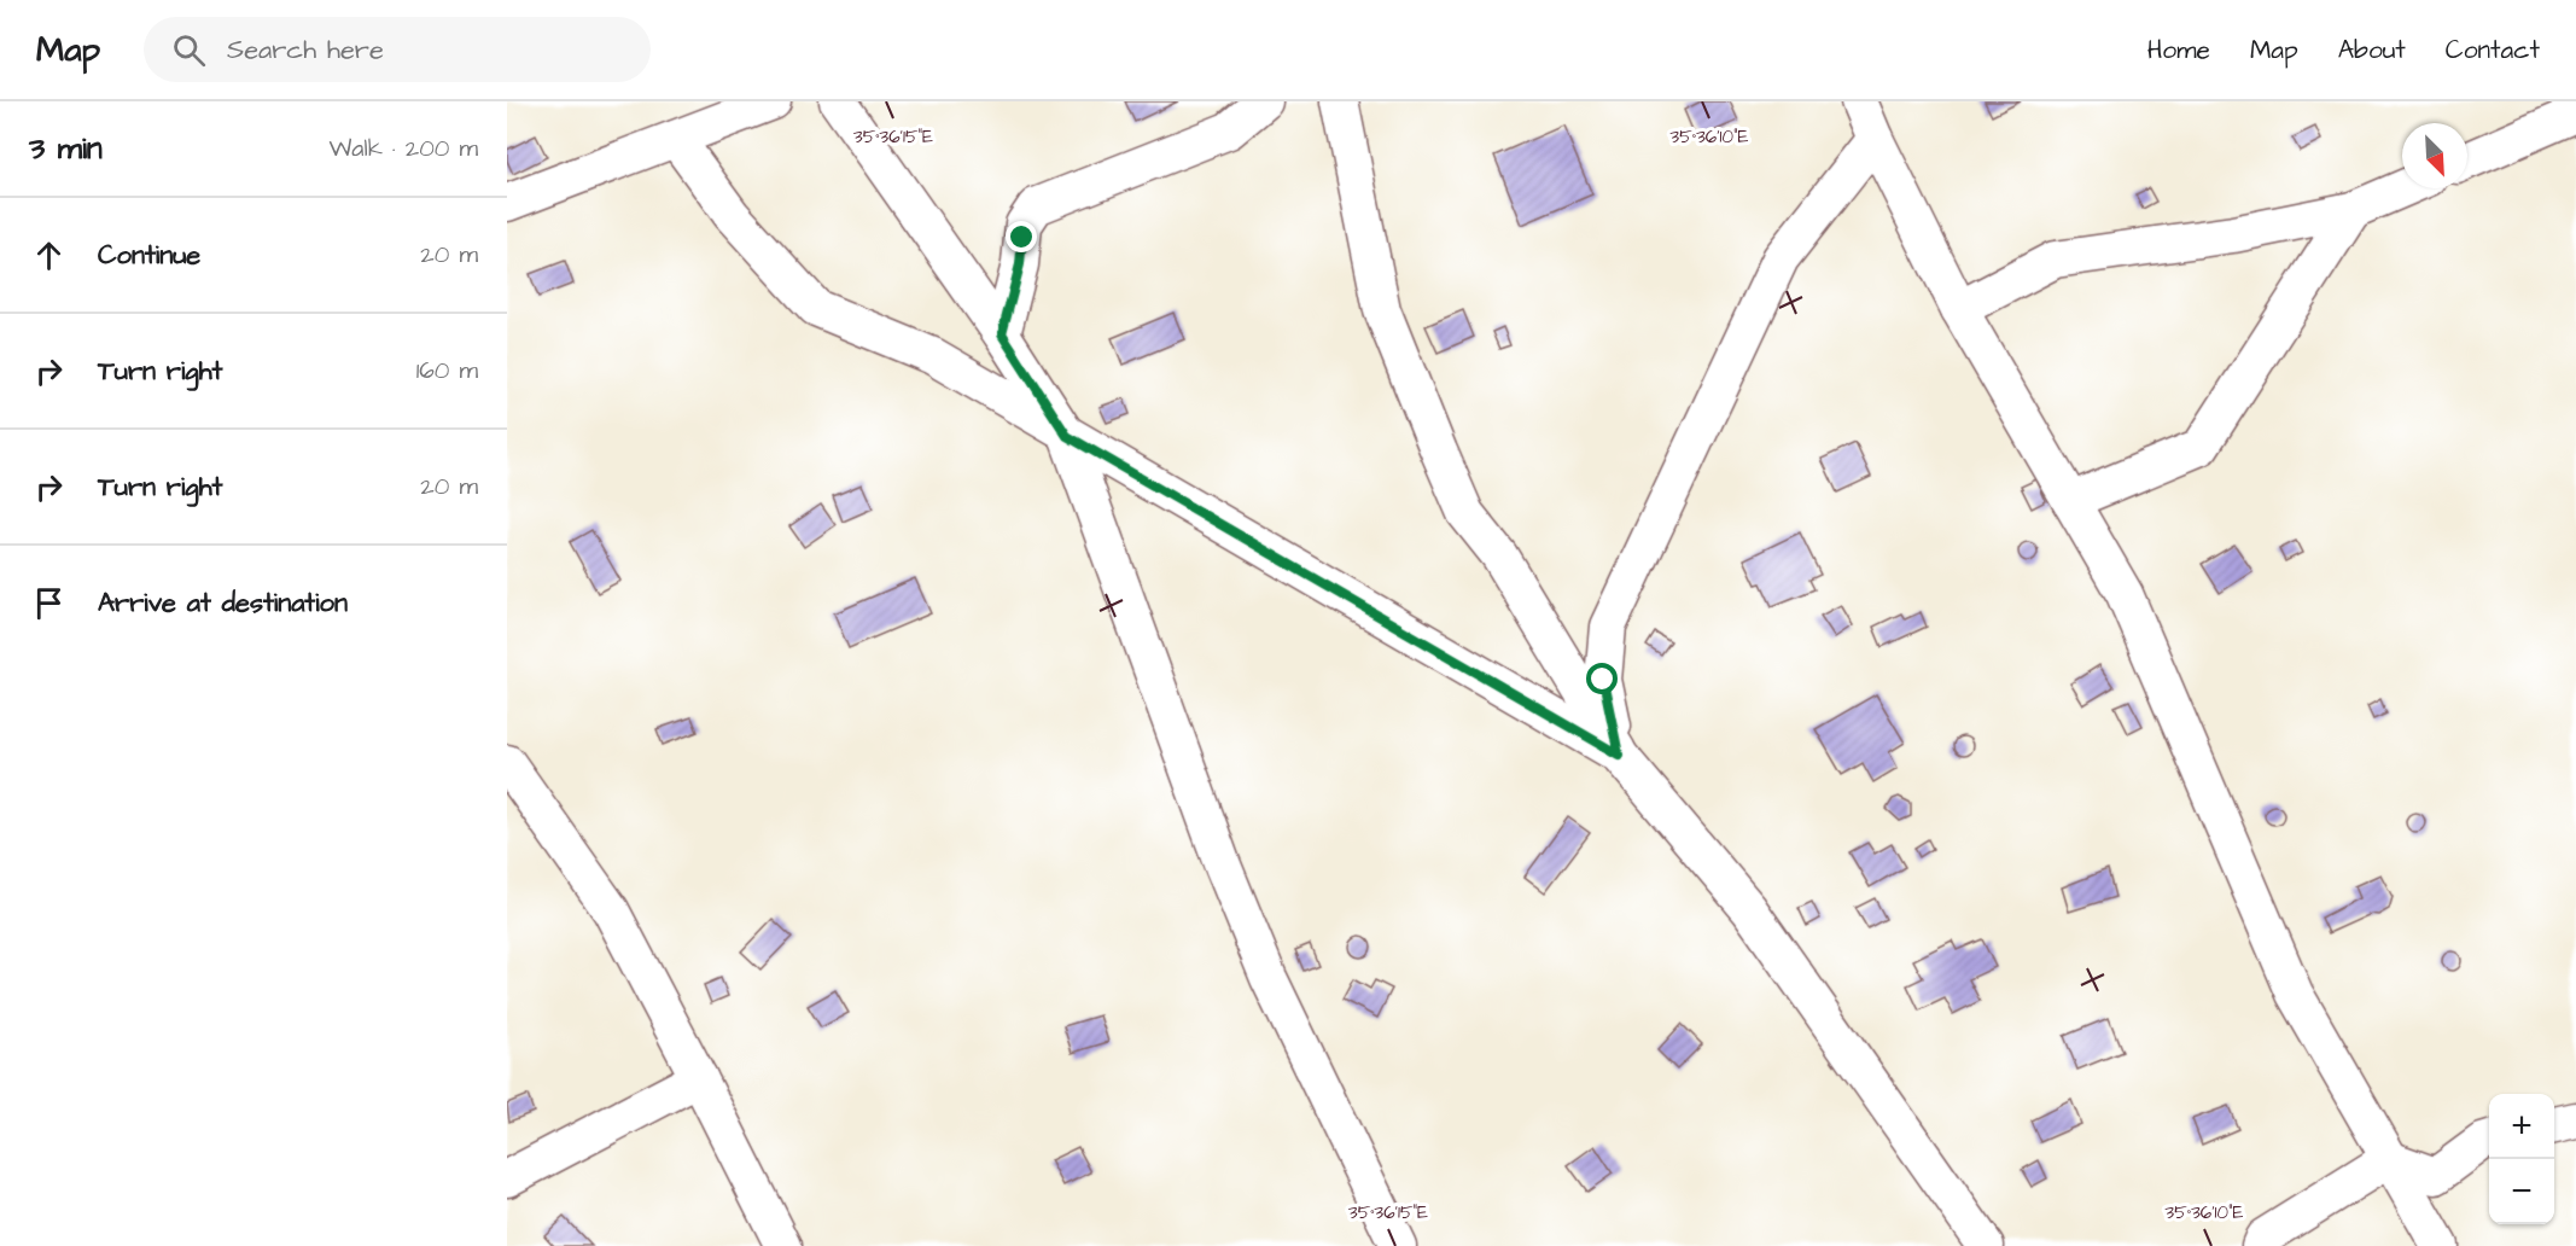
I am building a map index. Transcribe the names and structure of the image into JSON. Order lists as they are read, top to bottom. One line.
{"north":"bottom right","page":{"header":"Map","search":"Search here","nav":["Home","Map","About","Contact"],"heading":["3 min","Walk · 200 m"],"list":[["Continue","20 m"],["Turn right","160 m"],["Turn right","20 m"],"Arrive at destination"],"map_buttons":["+","−"]},"coordinates":["35°36'15\"E","35°36'10\"E"]}
